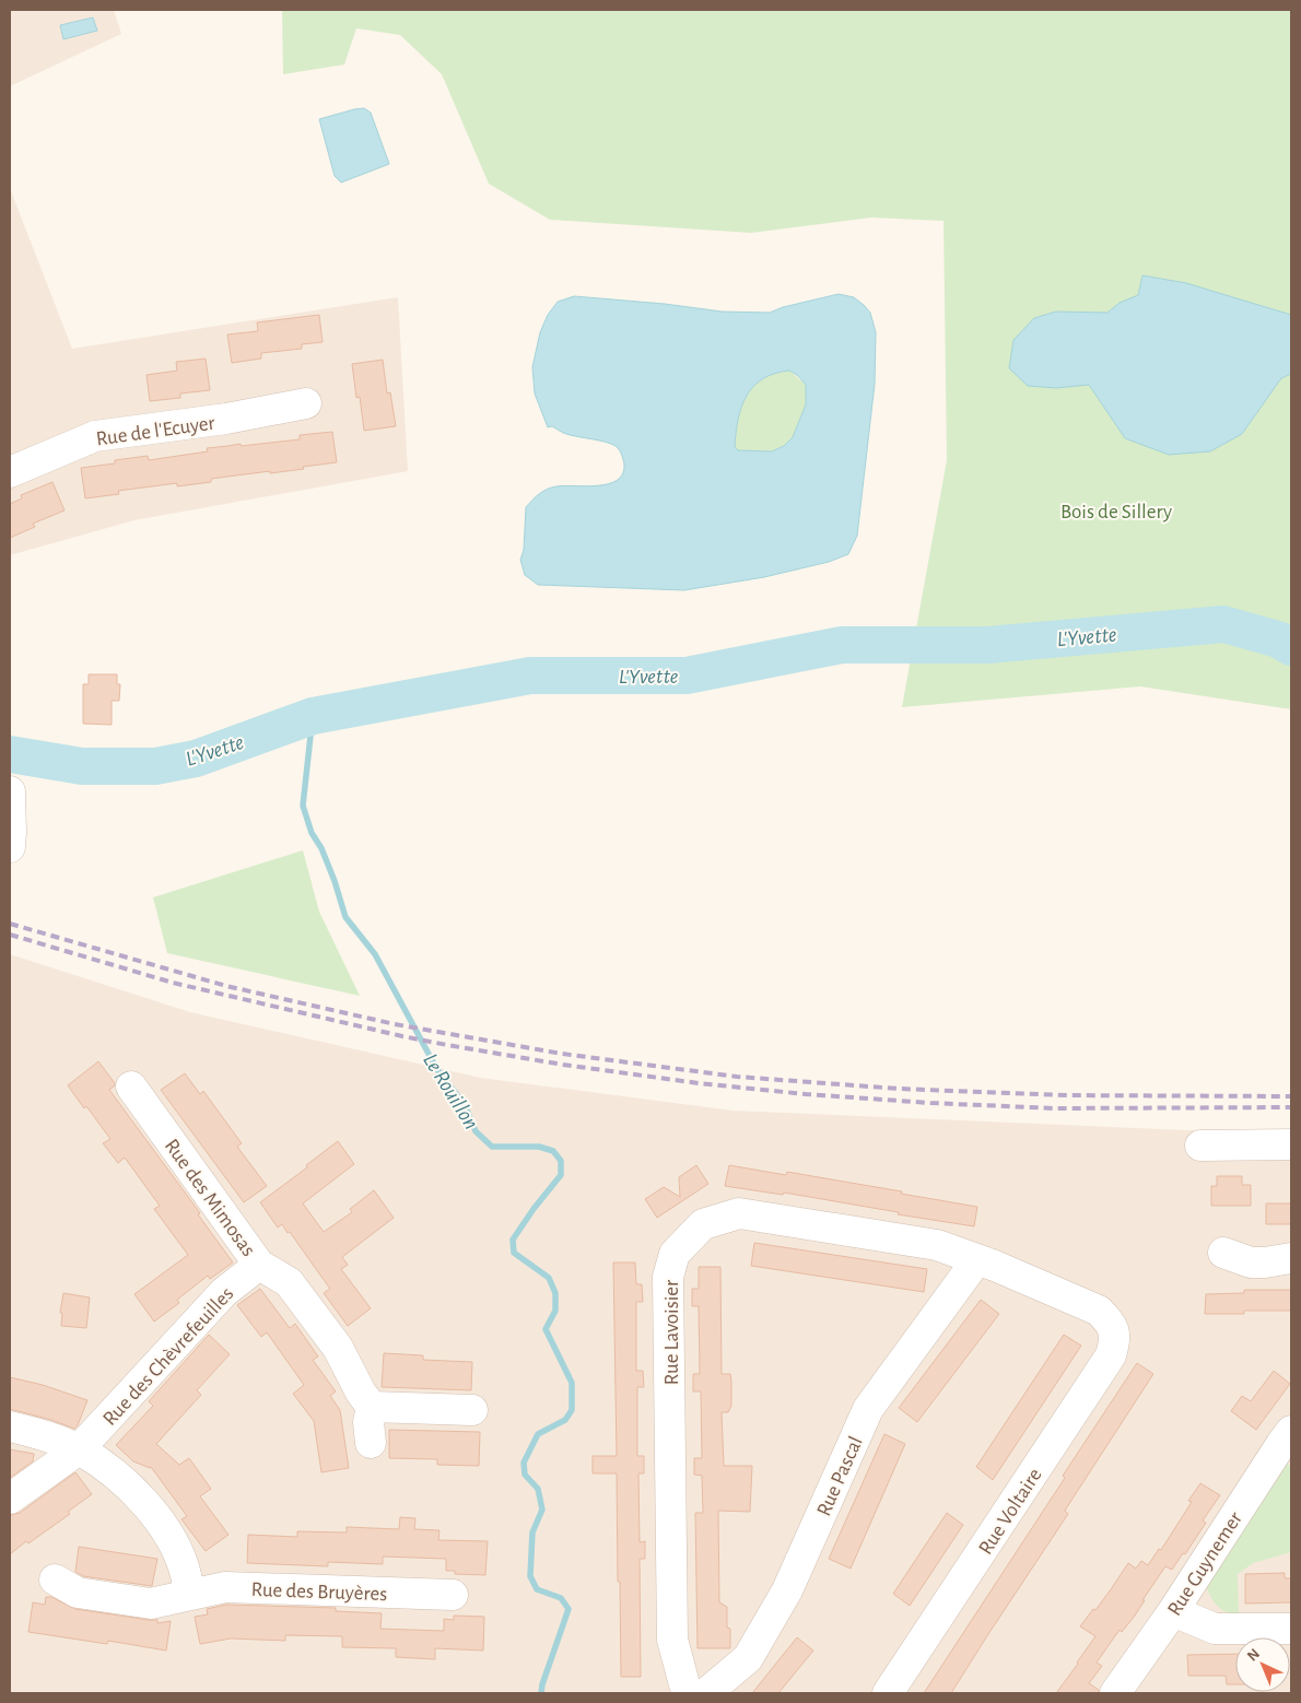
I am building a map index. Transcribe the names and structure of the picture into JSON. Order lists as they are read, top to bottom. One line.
{"streets":{"street":["Rue de l'Ecuyer","Rue des Mimosas","Rue Lavoisier","Rue des Chèvrefeuilles","Rue Pascal","Rue Voltaire","Rue Guynemer","Rue des Bruyères"]},"crossings":[["Rue des Mimosas","Rue des Chèvrefeuilles"],["Rue Lavoisier","Rue Pascal"],["Rue Lavoisier","Rue Voltaire"]],"water":["L'Yvette","Le Rouillon"],"parks":["Bois de Sillery"],"north":"top left"}
